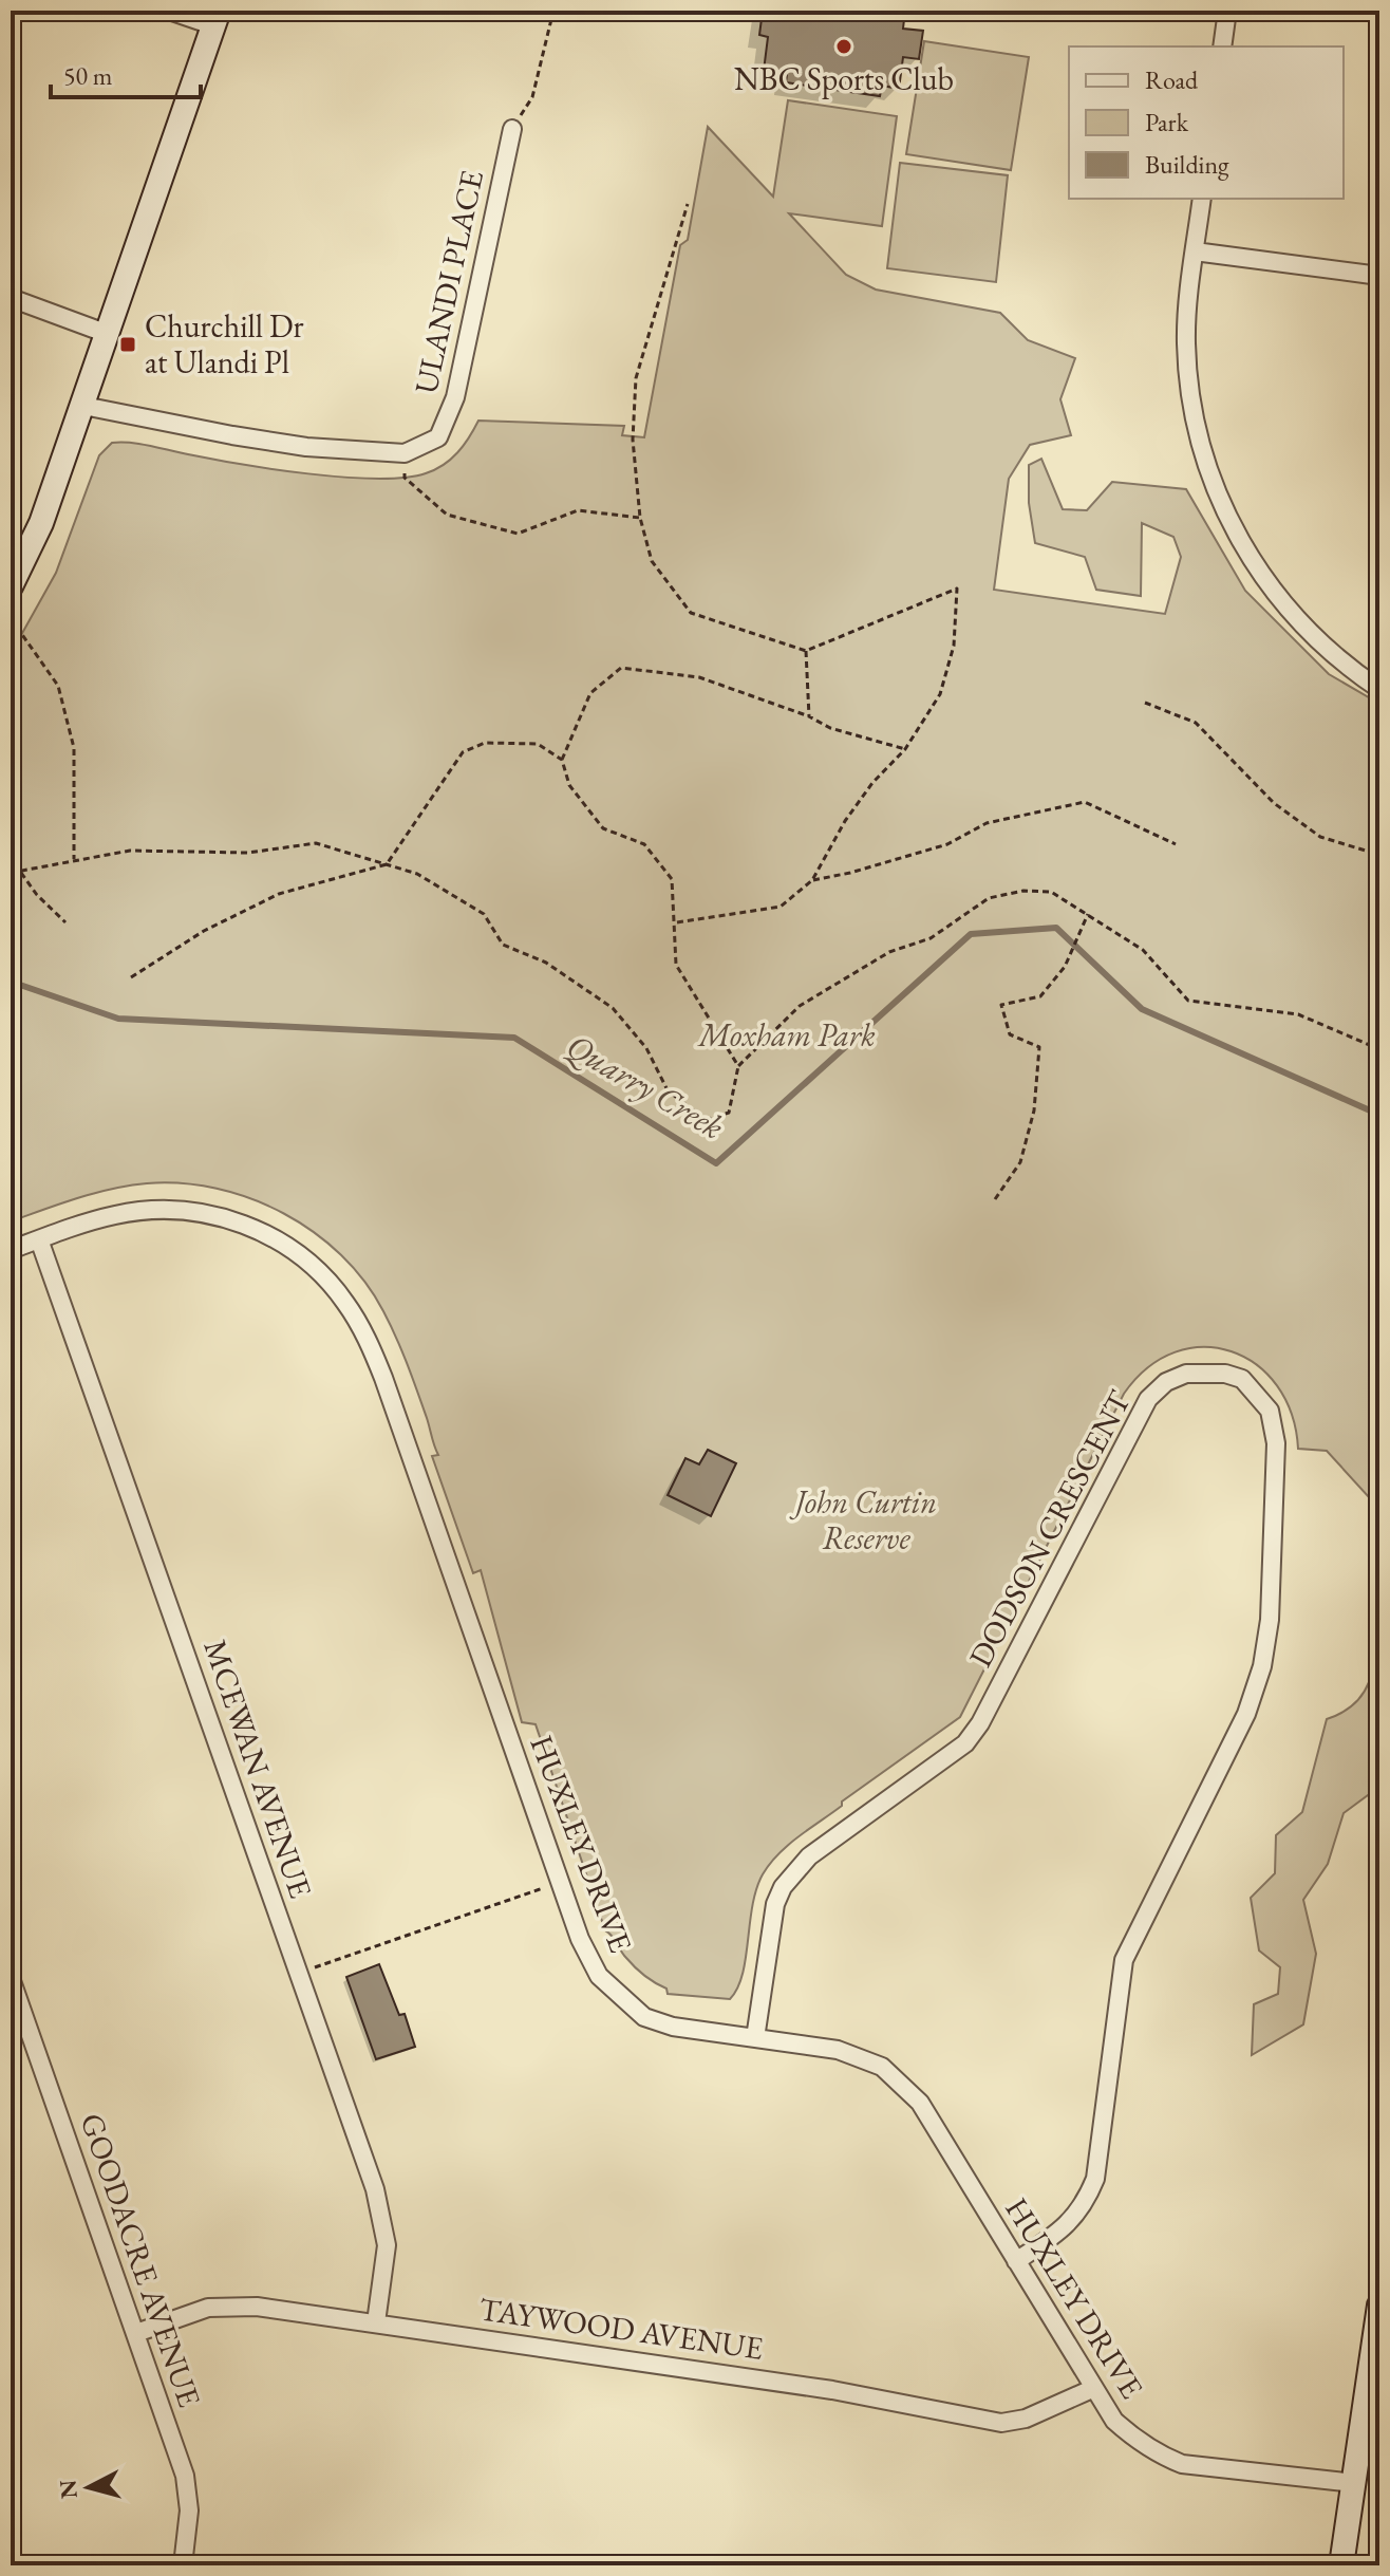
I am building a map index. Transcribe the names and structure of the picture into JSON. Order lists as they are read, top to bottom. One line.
{"streets":{"street":["ULANDI PLACE","DODSON CRESCENT","MCEWAN AVENUE","HUXLEY DRIVE","GOODACRE AVENUE","TAYWOOD AVENUE"]},"crossings":[["DODSON CRESCENT","HUXLEY DRIVE"],["MCEWAN AVENUE","HUXLEY DRIVE"],["MCEWAN AVENUE","TAYWOOD AVENUE"],["HUXLEY DRIVE","TAYWOOD AVENUE"],["GOODACRE AVENUE","TAYWOOD AVENUE"]],"water":["Quarry Creek"],"parks":["Moxham Park","John Curtin Reserve"],"places":{"other":["NBC Sports Club"],"transit":["Churchill Dr at Ulandi Pl"]},"legend":["Road","Park","Building"],"scale_bar":"50 m","north":"left"}
